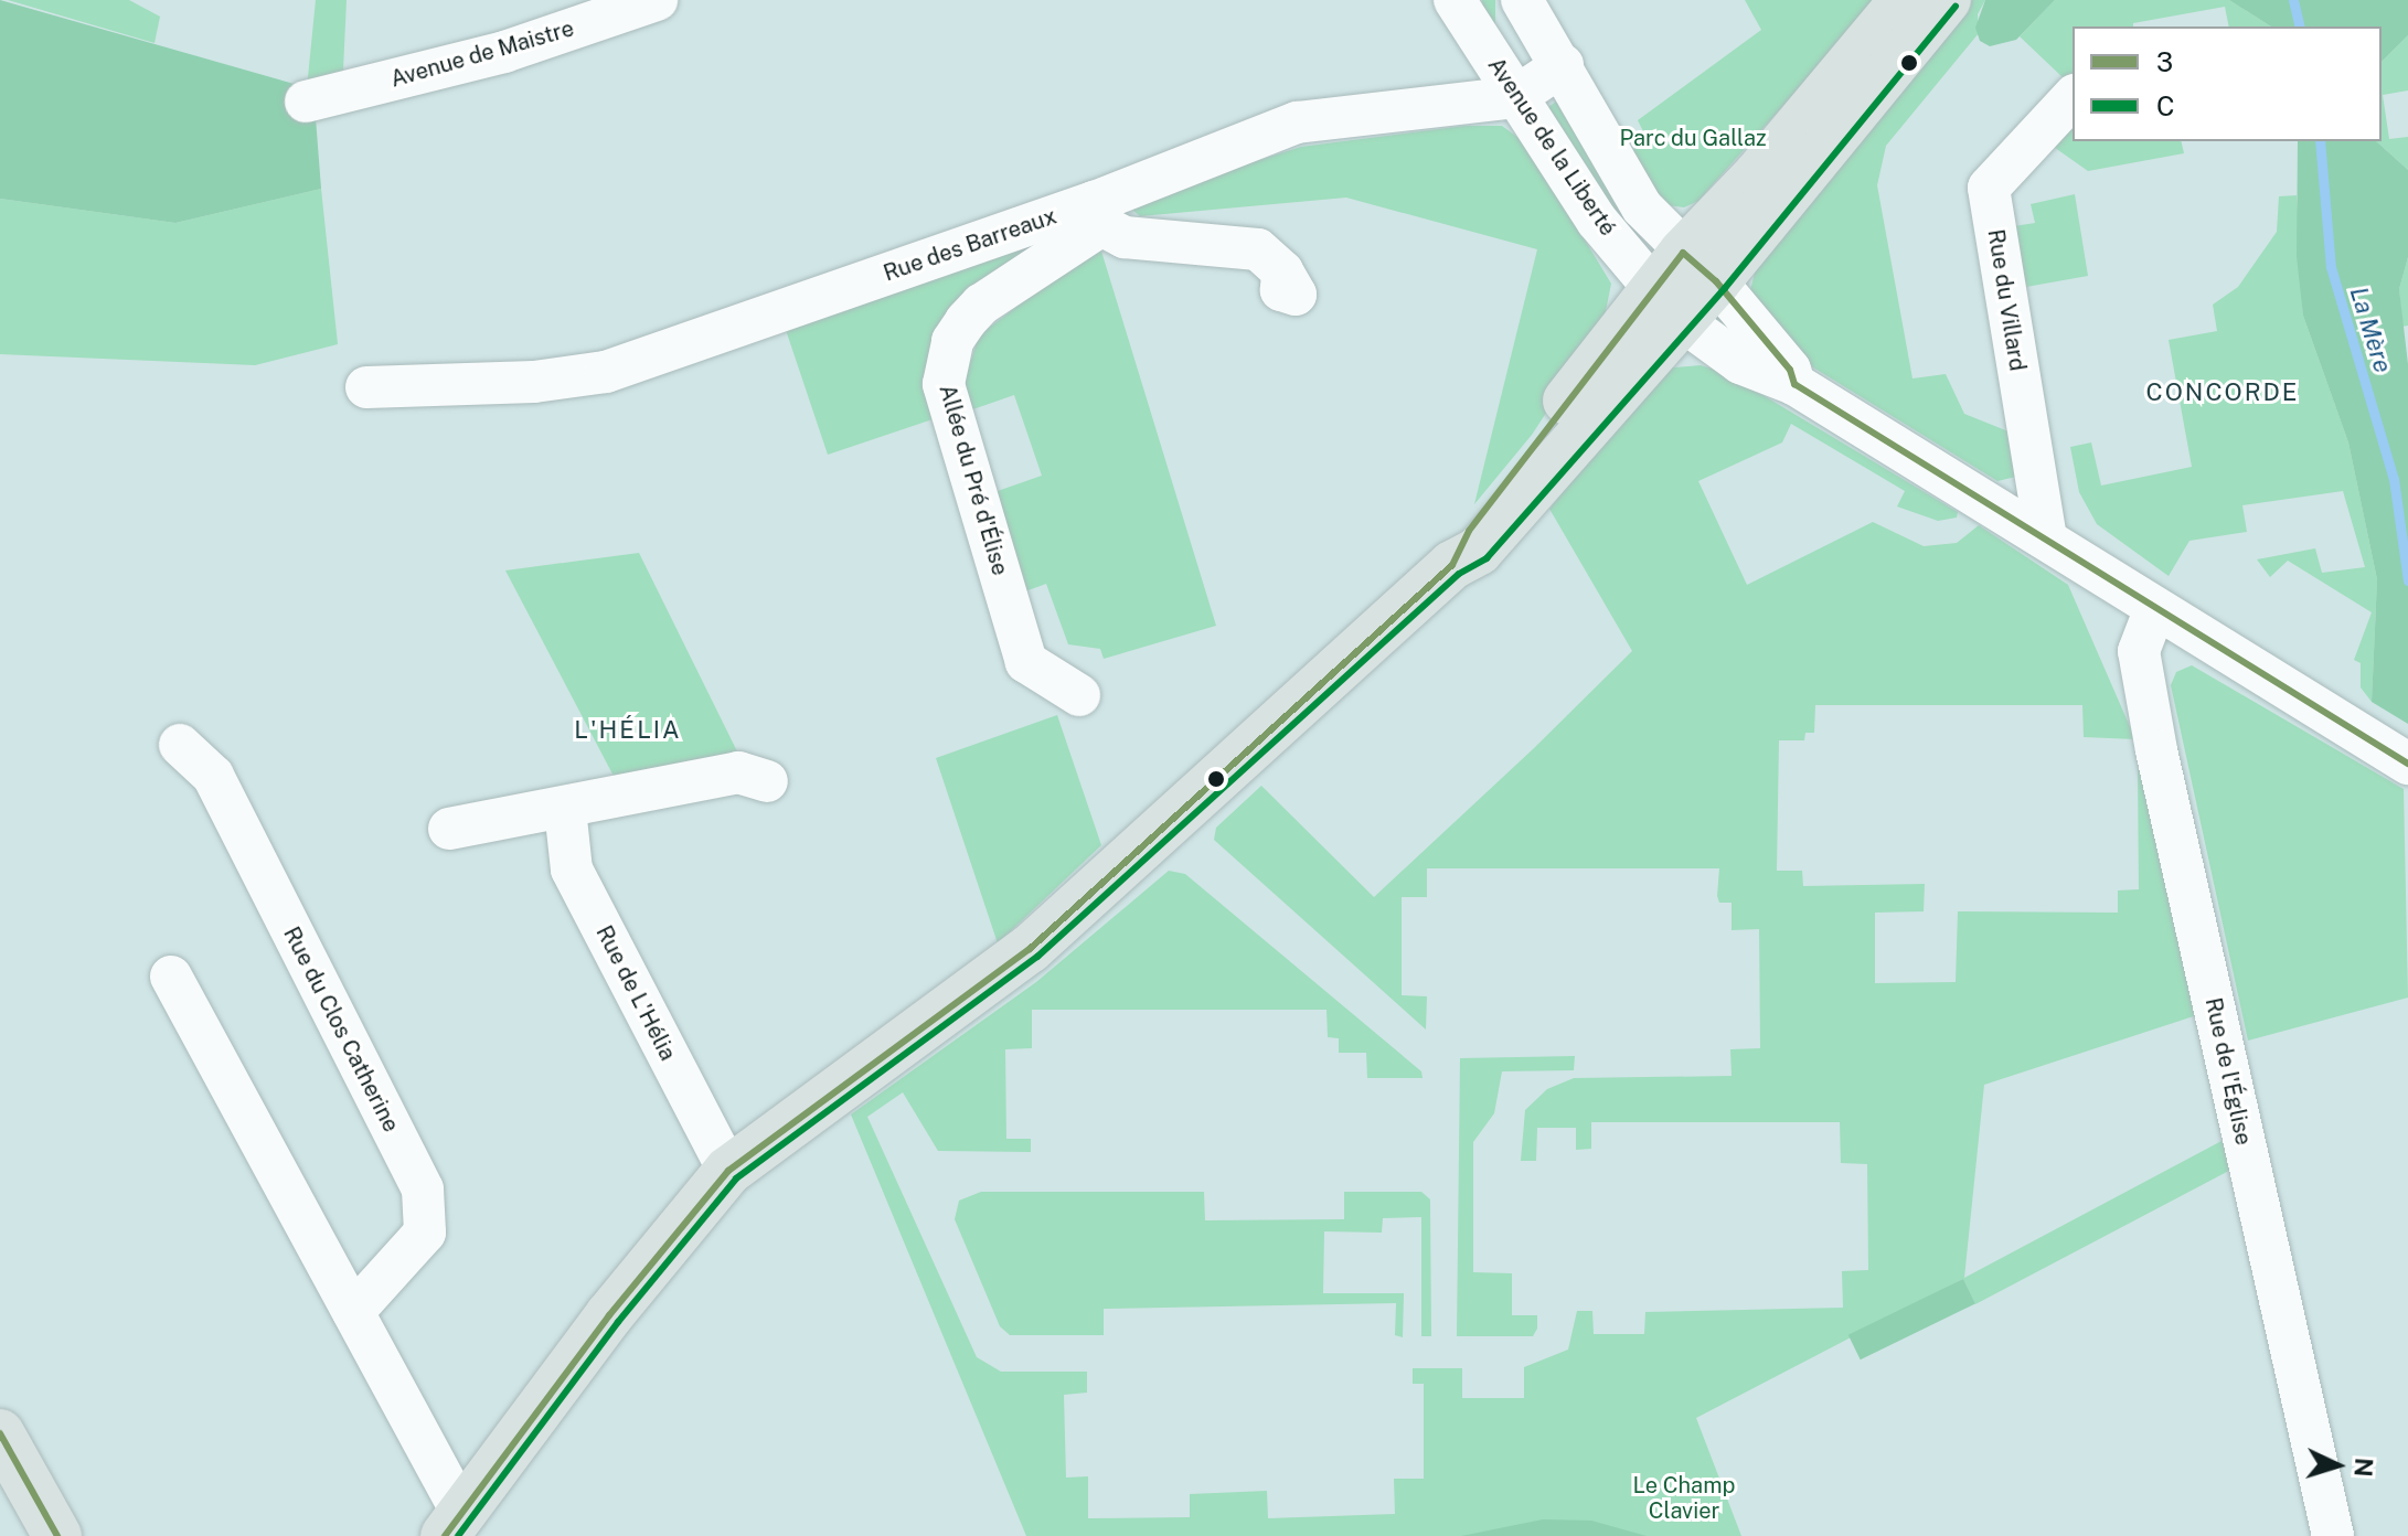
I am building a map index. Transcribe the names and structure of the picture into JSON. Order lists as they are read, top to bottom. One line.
{"streets":{"street":["Avenue de Maistre","Avenue de la Liberté","Rue des Barreaux","Rue du Villard","Allée du Pré d'Élise","Rue de L'Hélia","Rue du Clos Catherine","Rue de l'Église"]},"crossings":[["Avenue de la Liberté","Rue des Barreaux"],["Avenue de la Liberté","Rue du Villard"],["Avenue de la Liberté","Rue de l'Église"],["Rue des Barreaux","Allée du Pré d'Élise"]],"districts":["CONCORDE","L'HÉLIA"],"water":["La Mère"],"parks":["Parc du Gallaz","Le Champ Clavier"],"lines":["transit line C","transit line 3"],"legend":["3","C"],"north":"right"}
